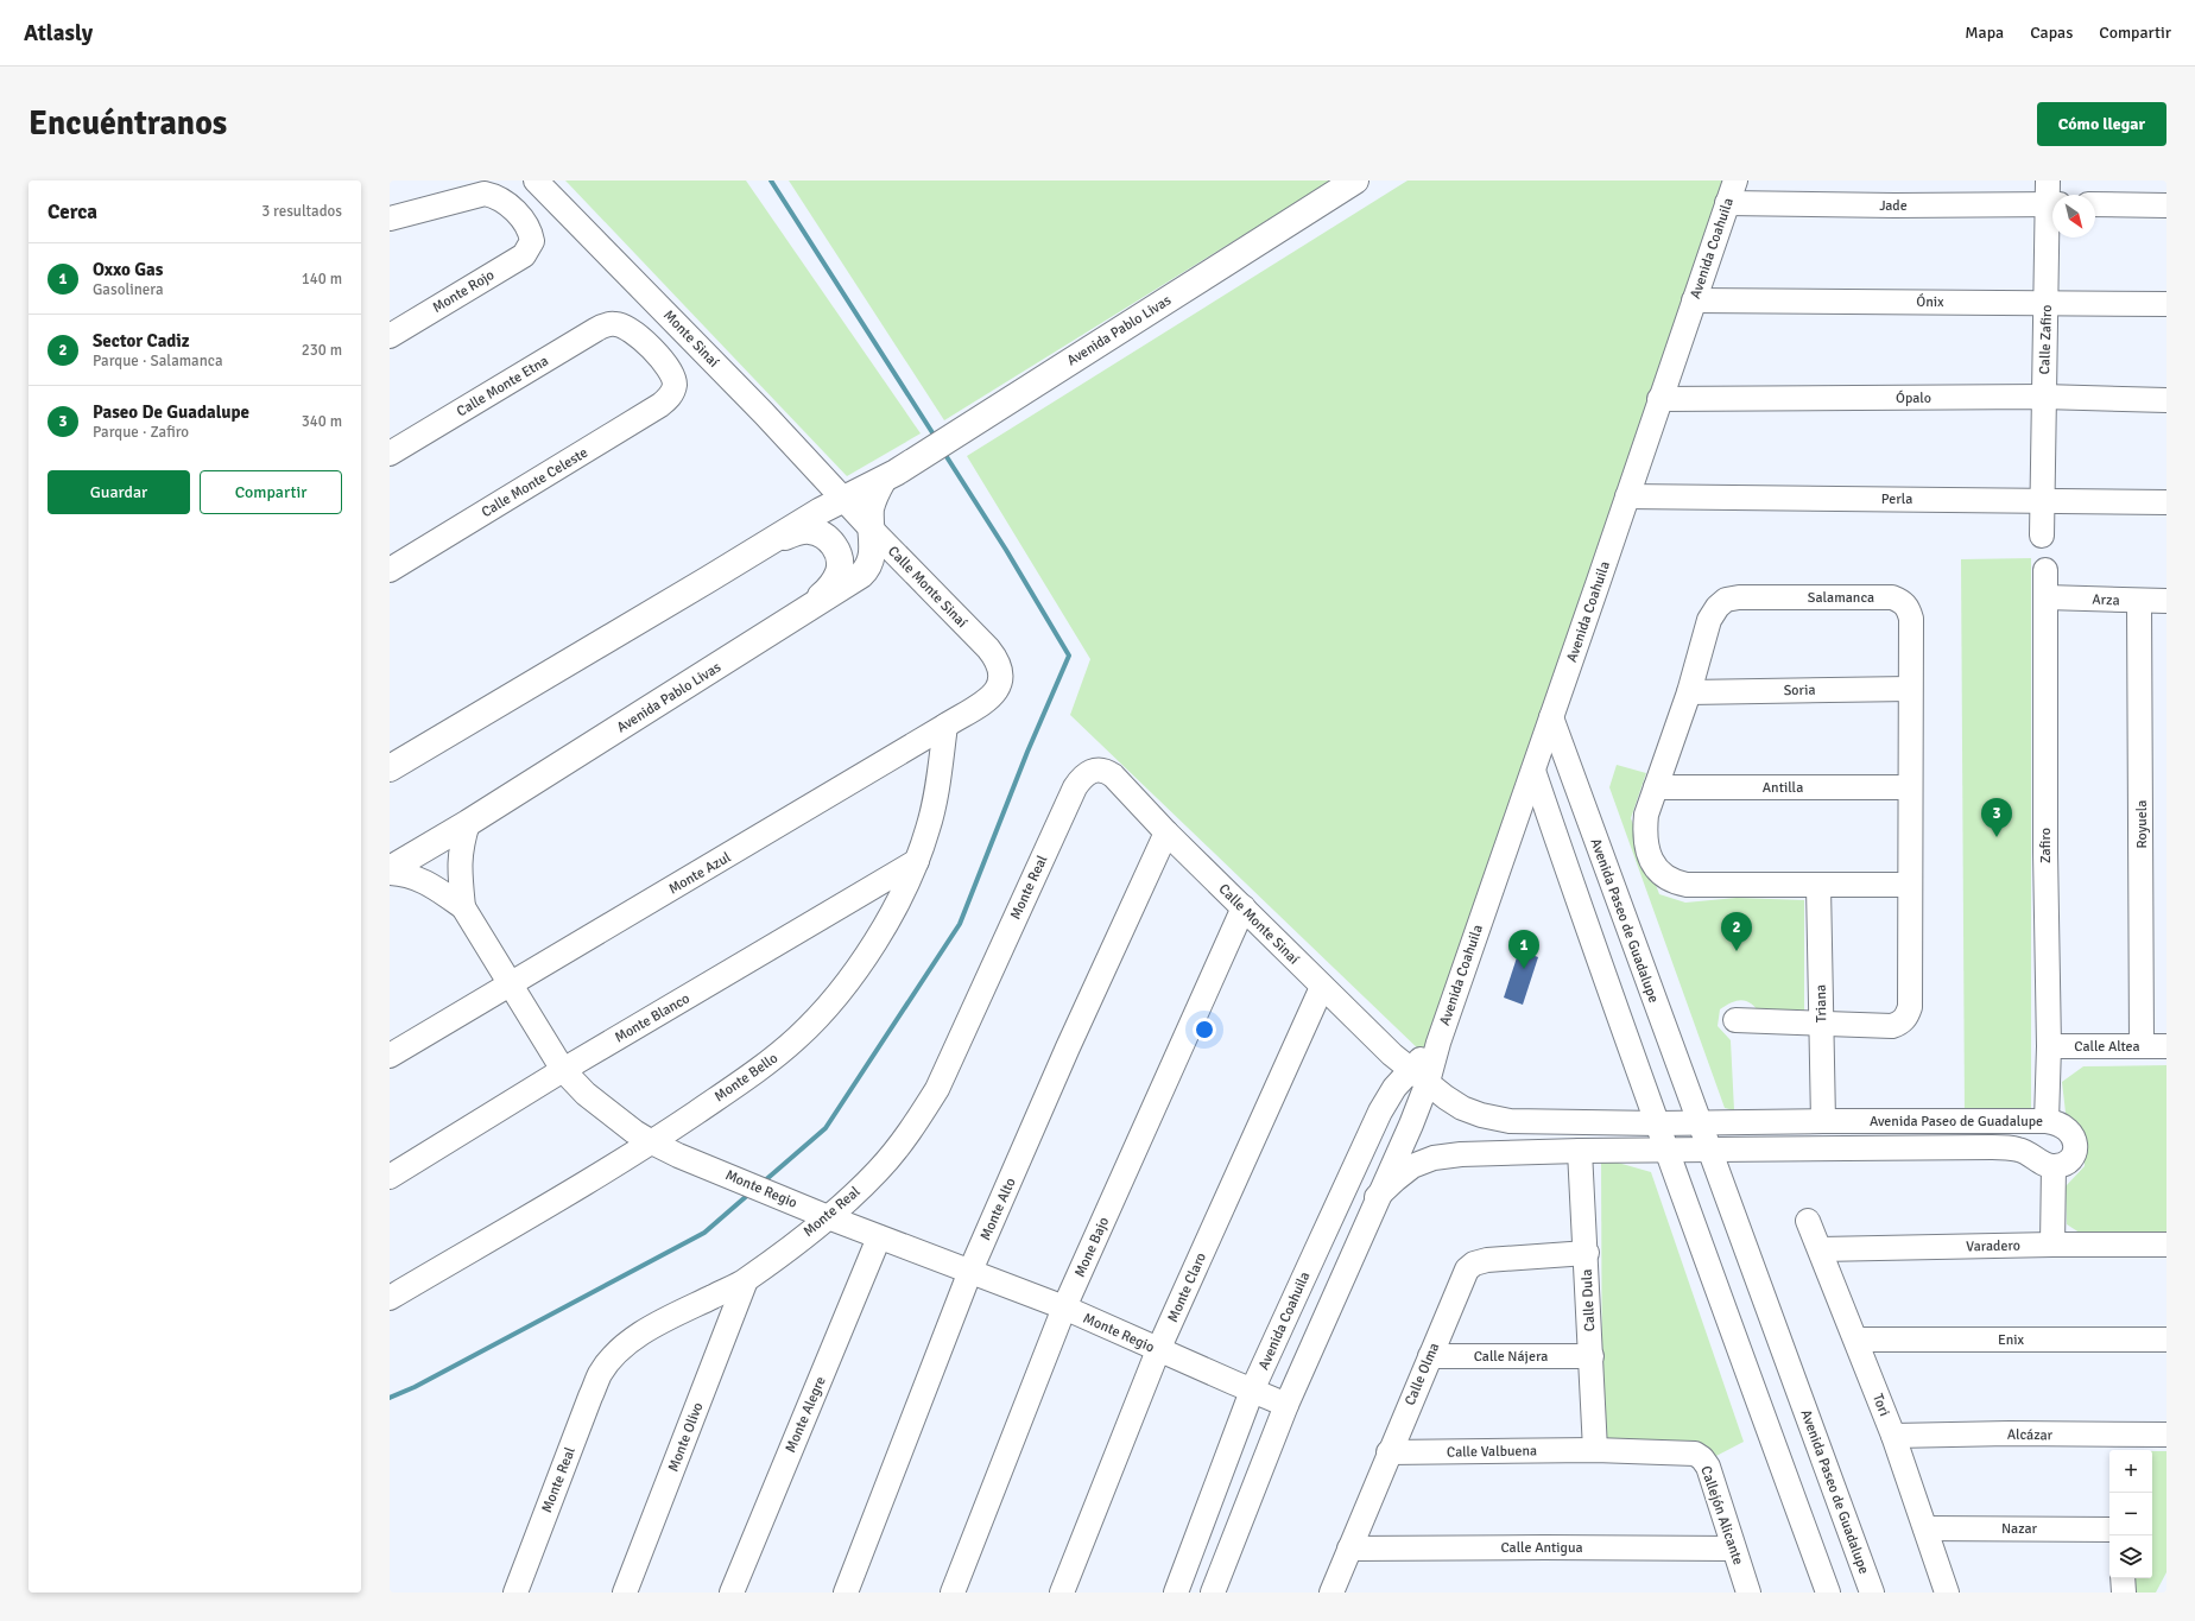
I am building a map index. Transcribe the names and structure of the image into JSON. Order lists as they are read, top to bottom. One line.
{"streets":{"main road":["Avenida Pablo Livas"],"street":["Jade","Avenida Coahuila","Monte Rojo","Ónix","Monte Sinaí","Calle Zafiro","Calle Monte Etna","Ópalo","Calle Monte Celeste","Perla","Calle Monte Sinaí","Salamanca","Arza","Soria","Antilla","Royuela","Zafiro","Monte Azul","Monte Real","Avenida Paseo de Guadalupe","Triana","Monte Blanco","Calle Altea","Monte Bello","Monte Regio","Monte Alto","Varadero","Mone Bajo","Monte Claro","Calle Dula","Enix","Calle Nájera","Calle Olma","Tori","Monte Alegre","Alcázar","Monte Olivo","Calle Valbuena","Callejón Alicante","Nazar","Calle Antigua"]},"crossings":[["Jade","Avenida Coahuila"],["Jade","Calle Zafiro"],["Avenida Coahuila","Ónix"],["Avenida Coahuila","Ópalo"],["Avenida Coahuila","Perla"],["Avenida Coahuila","Calle Monte Sinaí"],["Avenida Coahuila","Avenida Paseo de Guadalupe"],["Avenida Coahuila","Monte Regio"],["Ónix","Calle Zafiro"],["Avenida Pablo Livas","Monte Sinaí"],["Avenida Pablo Livas","Calle Monte Sinaí"],["Avenida Pablo Livas","Monte Regio"],["Monte Sinaí","Calle Monte Sinaí"],["Calle Zafiro","Ópalo"],["Calle Zafiro","Perla"],["Calle Monte Etna","Calle Monte Celeste"],["Calle Monte Sinaí","Monte Azul"],["Calle Monte Sinaí","Monte Real"],["Calle Monte Sinaí","Avenida Paseo de Guadalupe"],["Calle Monte Sinaí","Monte Alto"],["Calle Monte Sinaí","Mone Bajo"],["Calle Monte Sinaí","Monte Claro"],["Salamanca","Soria"],["Salamanca","Antilla"],["Salamanca","Triana"],["Arza","Royuela"],["Arza","Zafiro"],["Royuela","Calle Altea"],["Zafiro","Avenida Paseo de Guadalupe"],["Zafiro","Calle Altea"],["Monte Azul","Monte Bello"],["Monte Azul","Monte Regio"],["Monte Real","Monte Regio"],["Monte Real","Monte Olivo"],["Avenida Paseo de Guadalupe","Triana"],["Avenida Paseo de Guadalupe","Calle Dula"],["Monte Blanco","Monte Bello"],["Monte Blanco","Monte Regio"],["Monte Bello","Monte Regio"],["Monte Regio","Monte Alto"],["Monte Regio","Mone Bajo"],["Monte Regio","Monte Claro"],["Monte Regio","Monte Alegre"],["Varadero","Tori"],["Calle Dula","Calle Nájera"],["Calle Dula","Calle Olma"],["Calle Dula","Calle Valbuena"],["Calle Dula","Callejón Alicante"],["Enix","Tori"],["Calle Nájera","Calle Olma"],["Calle Olma","Calle Valbuena"],["Calle Olma","Calle Antigua"],["Tori","Alcázar"],["Tori","Nazar"],["Calle Valbuena","Callejón Alicante"],["Callejón Alicante","Calle Antigua"]],"north":"bottom right","page":{"header":"Atlasly","nav":["Mapa","Capas","Compartir"],"buttons":["Cómo llegar",["Guardar","Compartir"]],"title":"Encuéntranos","heading":["Cerca","3 resultados"],"list":[{"mark":"1","name":"Oxxo Gas","note":"Gasolinera","value":"140 m"},{"mark":"2","name":"Sector Cadiz","note":"Parque · Salamanca","value":"230 m"},{"mark":"3","name":"Paseo De Guadalupe","note":"Parque · Zafiro","value":"340 m"}],"pins":["3","2","1"],"map_buttons":["+","−"]}}
